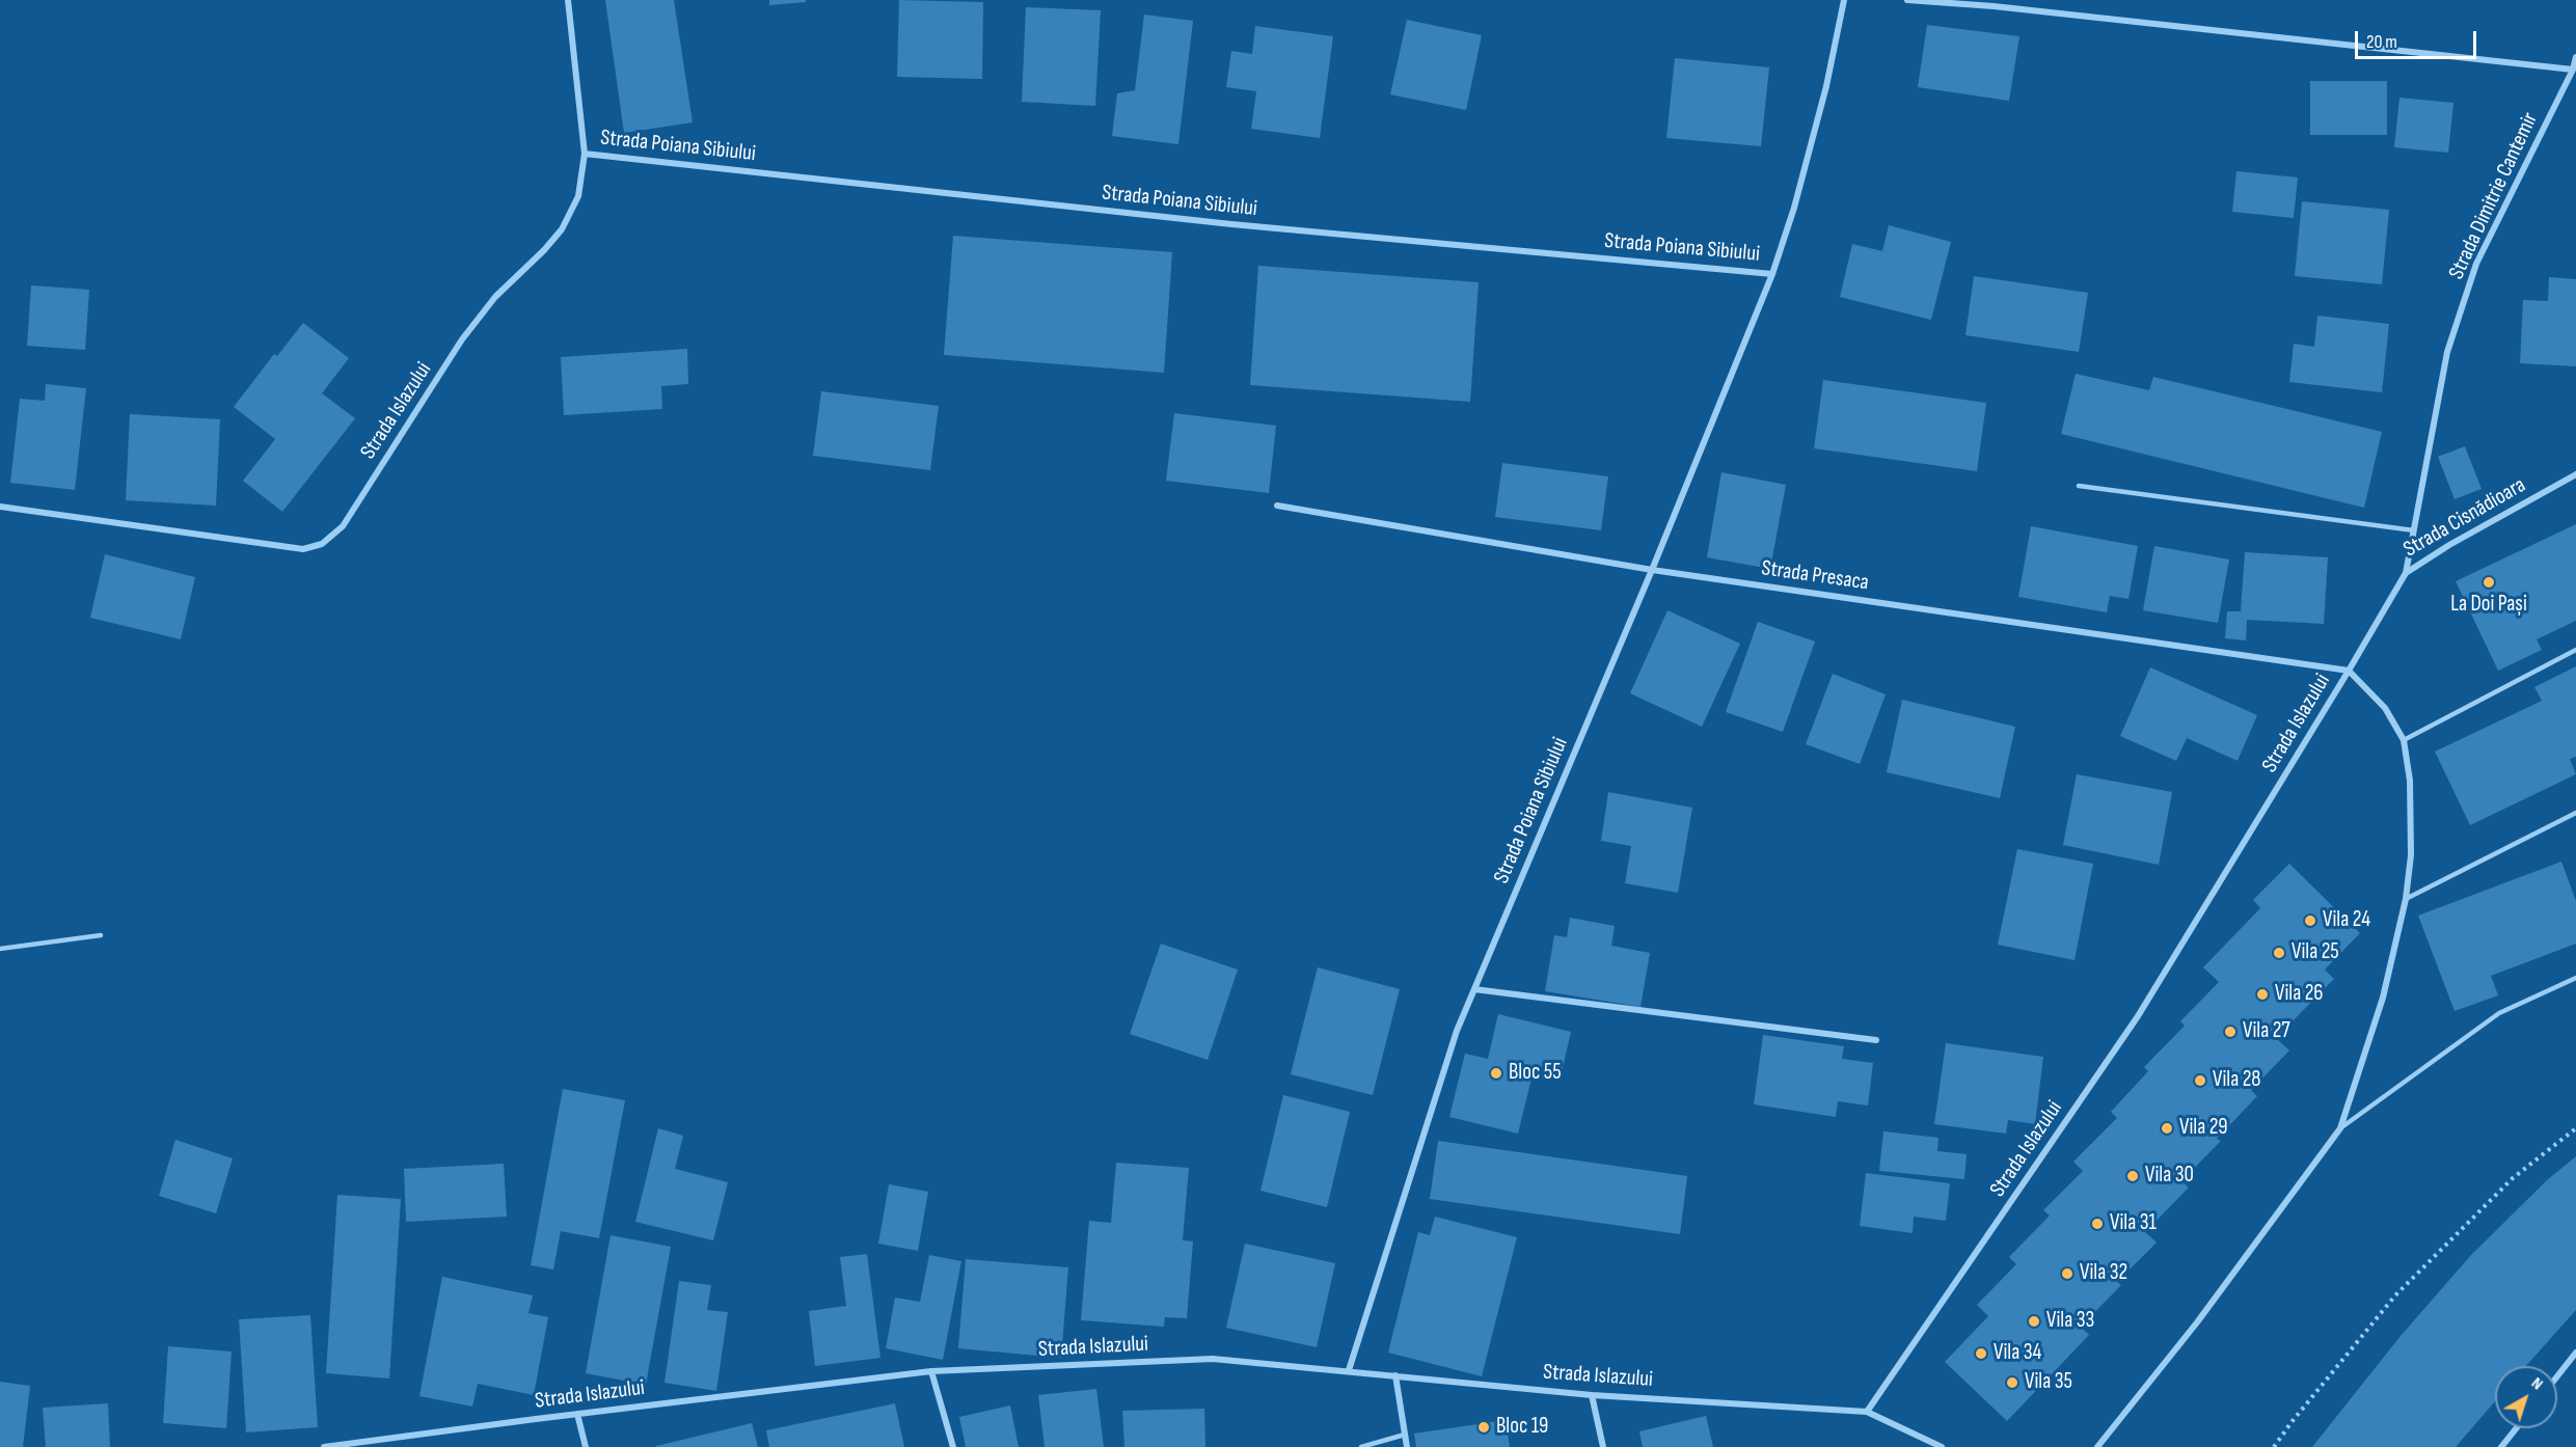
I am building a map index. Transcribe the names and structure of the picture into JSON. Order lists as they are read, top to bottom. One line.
{"streets":{"street":["Strada Poiana Sibiului","Strada Dimitrie Cantemir","Strada Islazului","Strada Cisnădioara","Strada Presaca"]},"crossings":[["Strada Poiana Sibiului","Strada Islazului"],["Strada Poiana Sibiului","Strada Presaca"],["Strada Dimitrie Cantemir","Strada Cisnădioara"],["Strada Islazului","Strada Cisnădioara"],["Strada Islazului","Strada Presaca"],["Strada Cisnădioara","Strada Presaca"]],"places":["La Doi Pași","Vila 24","Vila 25","Vila 26","Vila 27","Bloc 55","Vila 28","Vila 29","Vila 30","Vila 31","Vila 32","Vila 33","Vila 34","Vila 35","Bloc 19"],"scale_bar":"20 m","north":"top right"}
